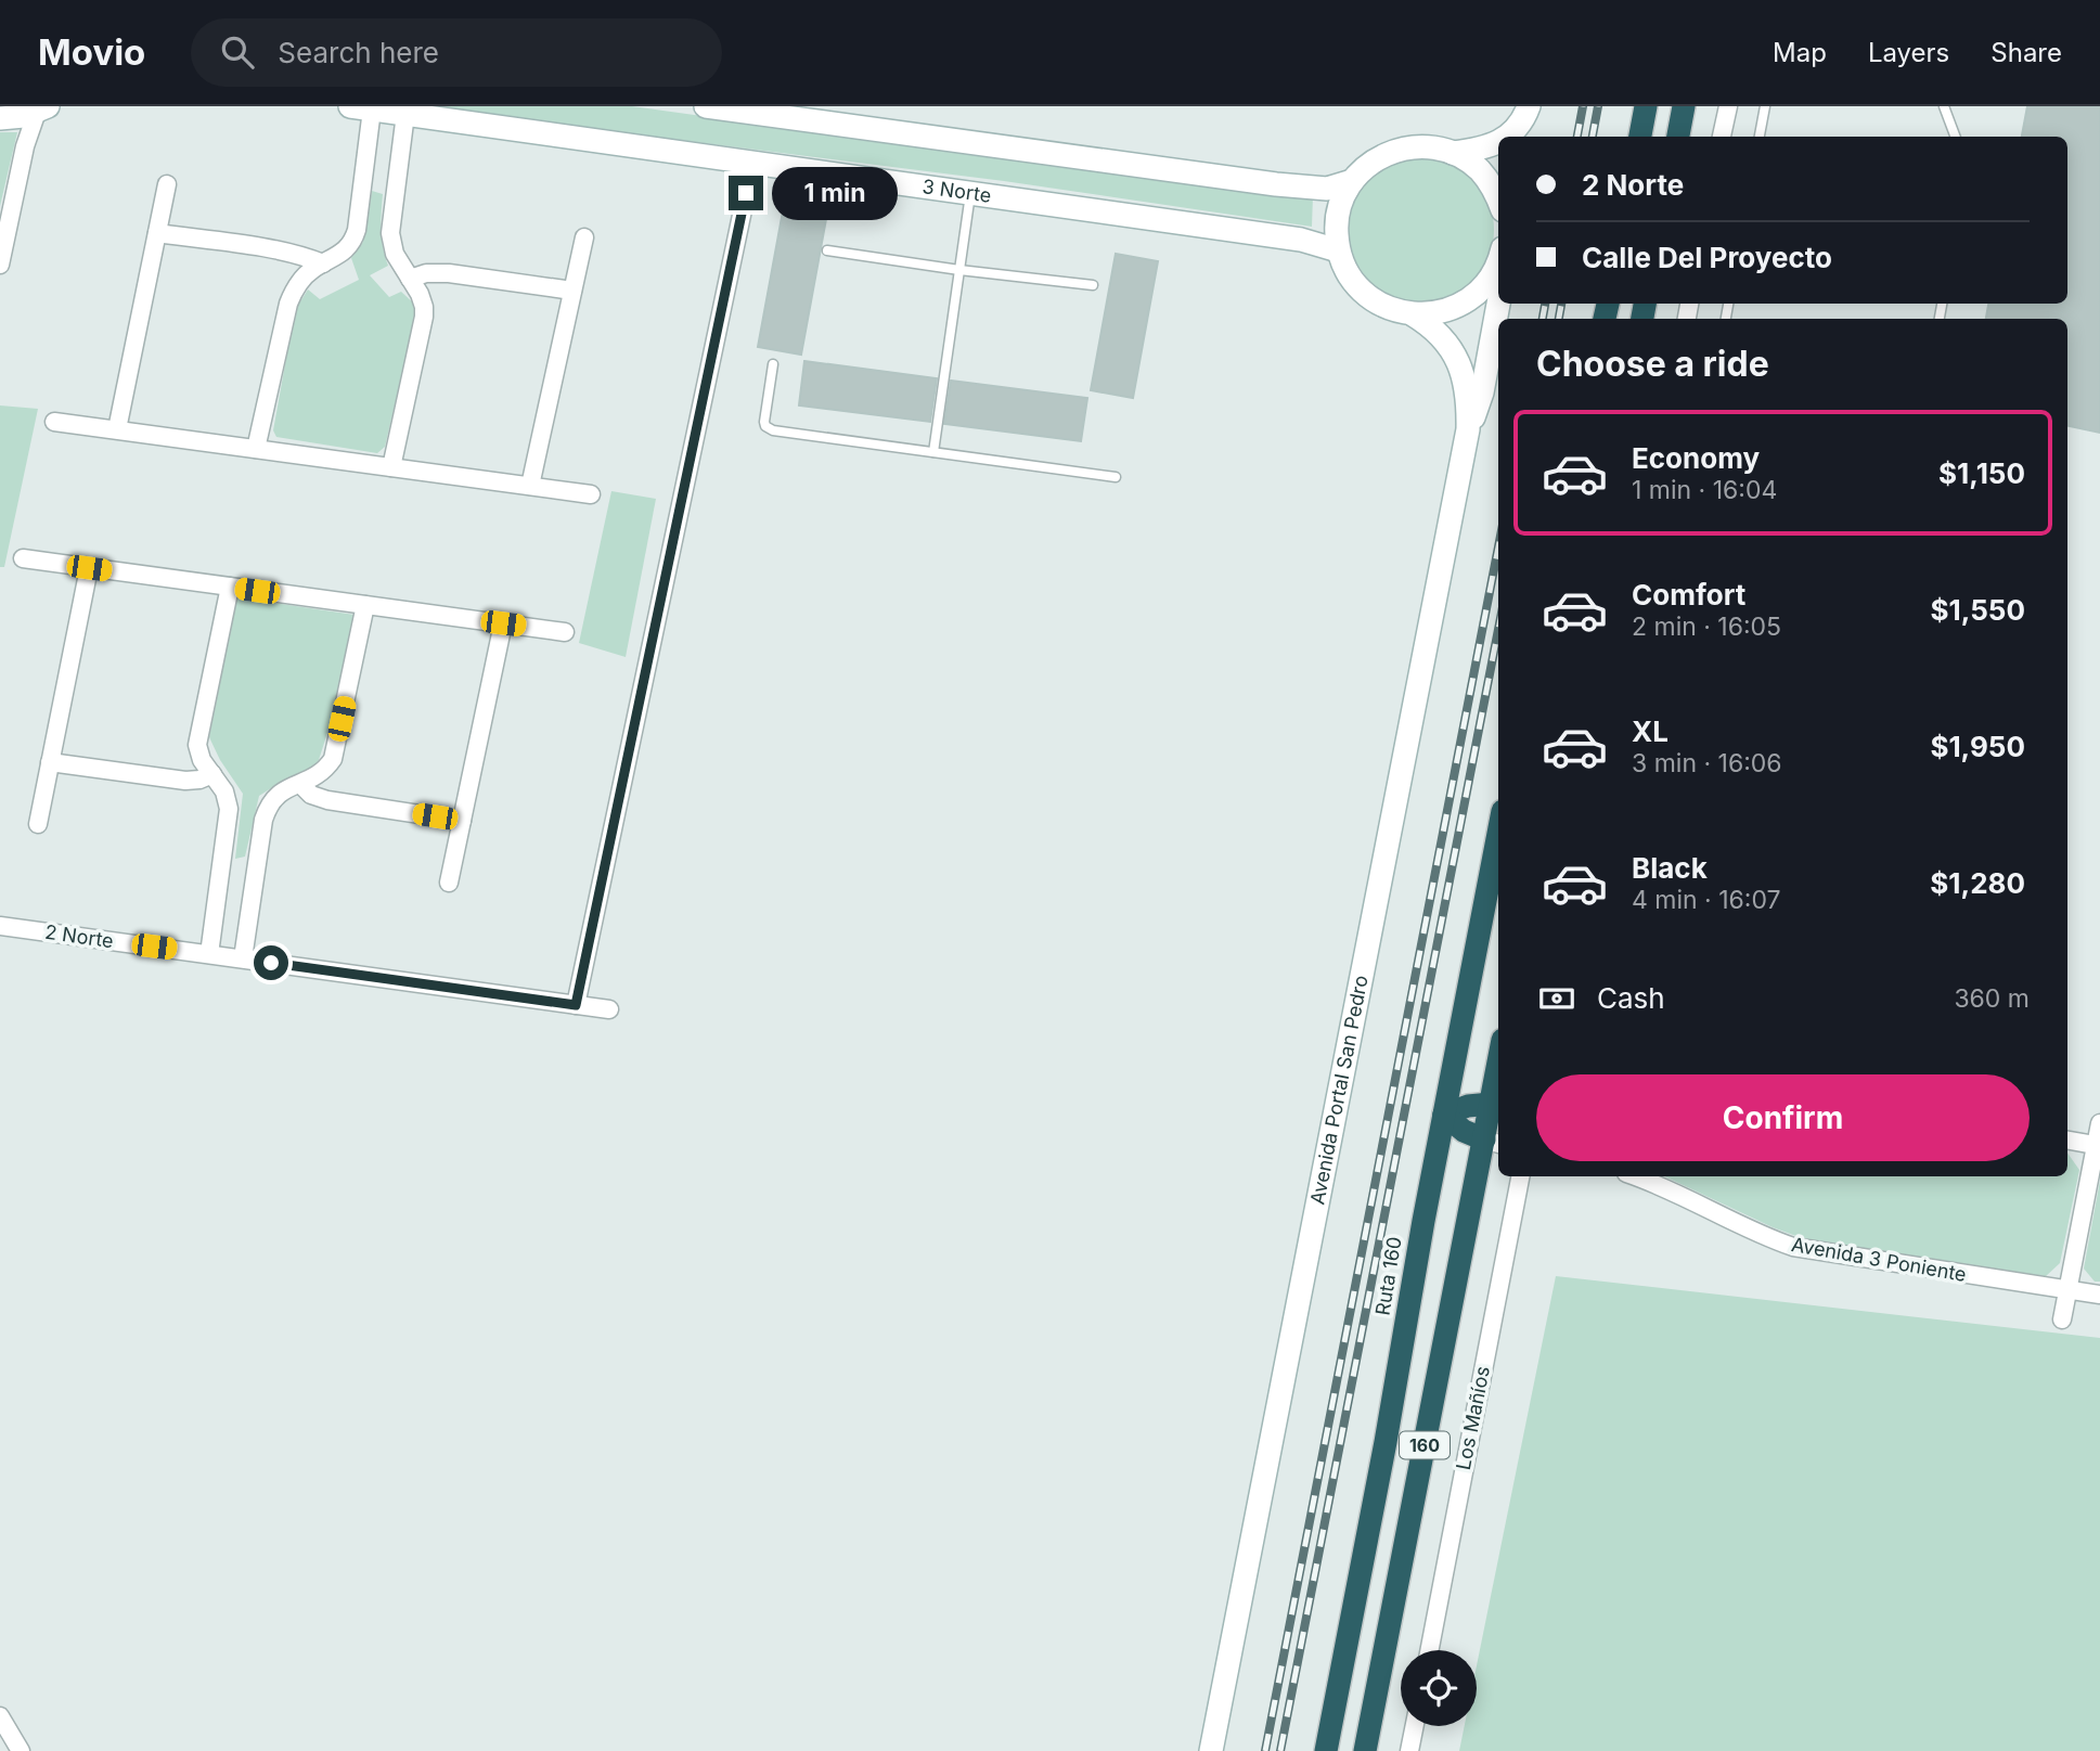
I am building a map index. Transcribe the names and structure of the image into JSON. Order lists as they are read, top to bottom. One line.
{"streets":{"highway":["Ruta 160","160"],"street":["3 Norte","2 Norte","Avenida Portal San Pedro","Avenida 3 Poniente","Los Mañíos"]},"page":{"header":"Movio","search":"Search here","nav":["Map","Layers","Share"],"banner":["2 Norte","Calle Del Proyecto"],"bubble":"1 min","heading":"Choose a ride","list":[{"name":"Economy","note":"1 min · 16:04","value":"$1,150"},{"name":"Comfort","note":"2 min · 16:05","value":"$1,550"},{"name":"XL","note":"3 min · 16:06","value":"$1,950"},{"name":"Black","note":"4 min · 16:07","value":"$1,280"}],"pay":["Cash","360 m"],"buttons":"Confirm"}}
